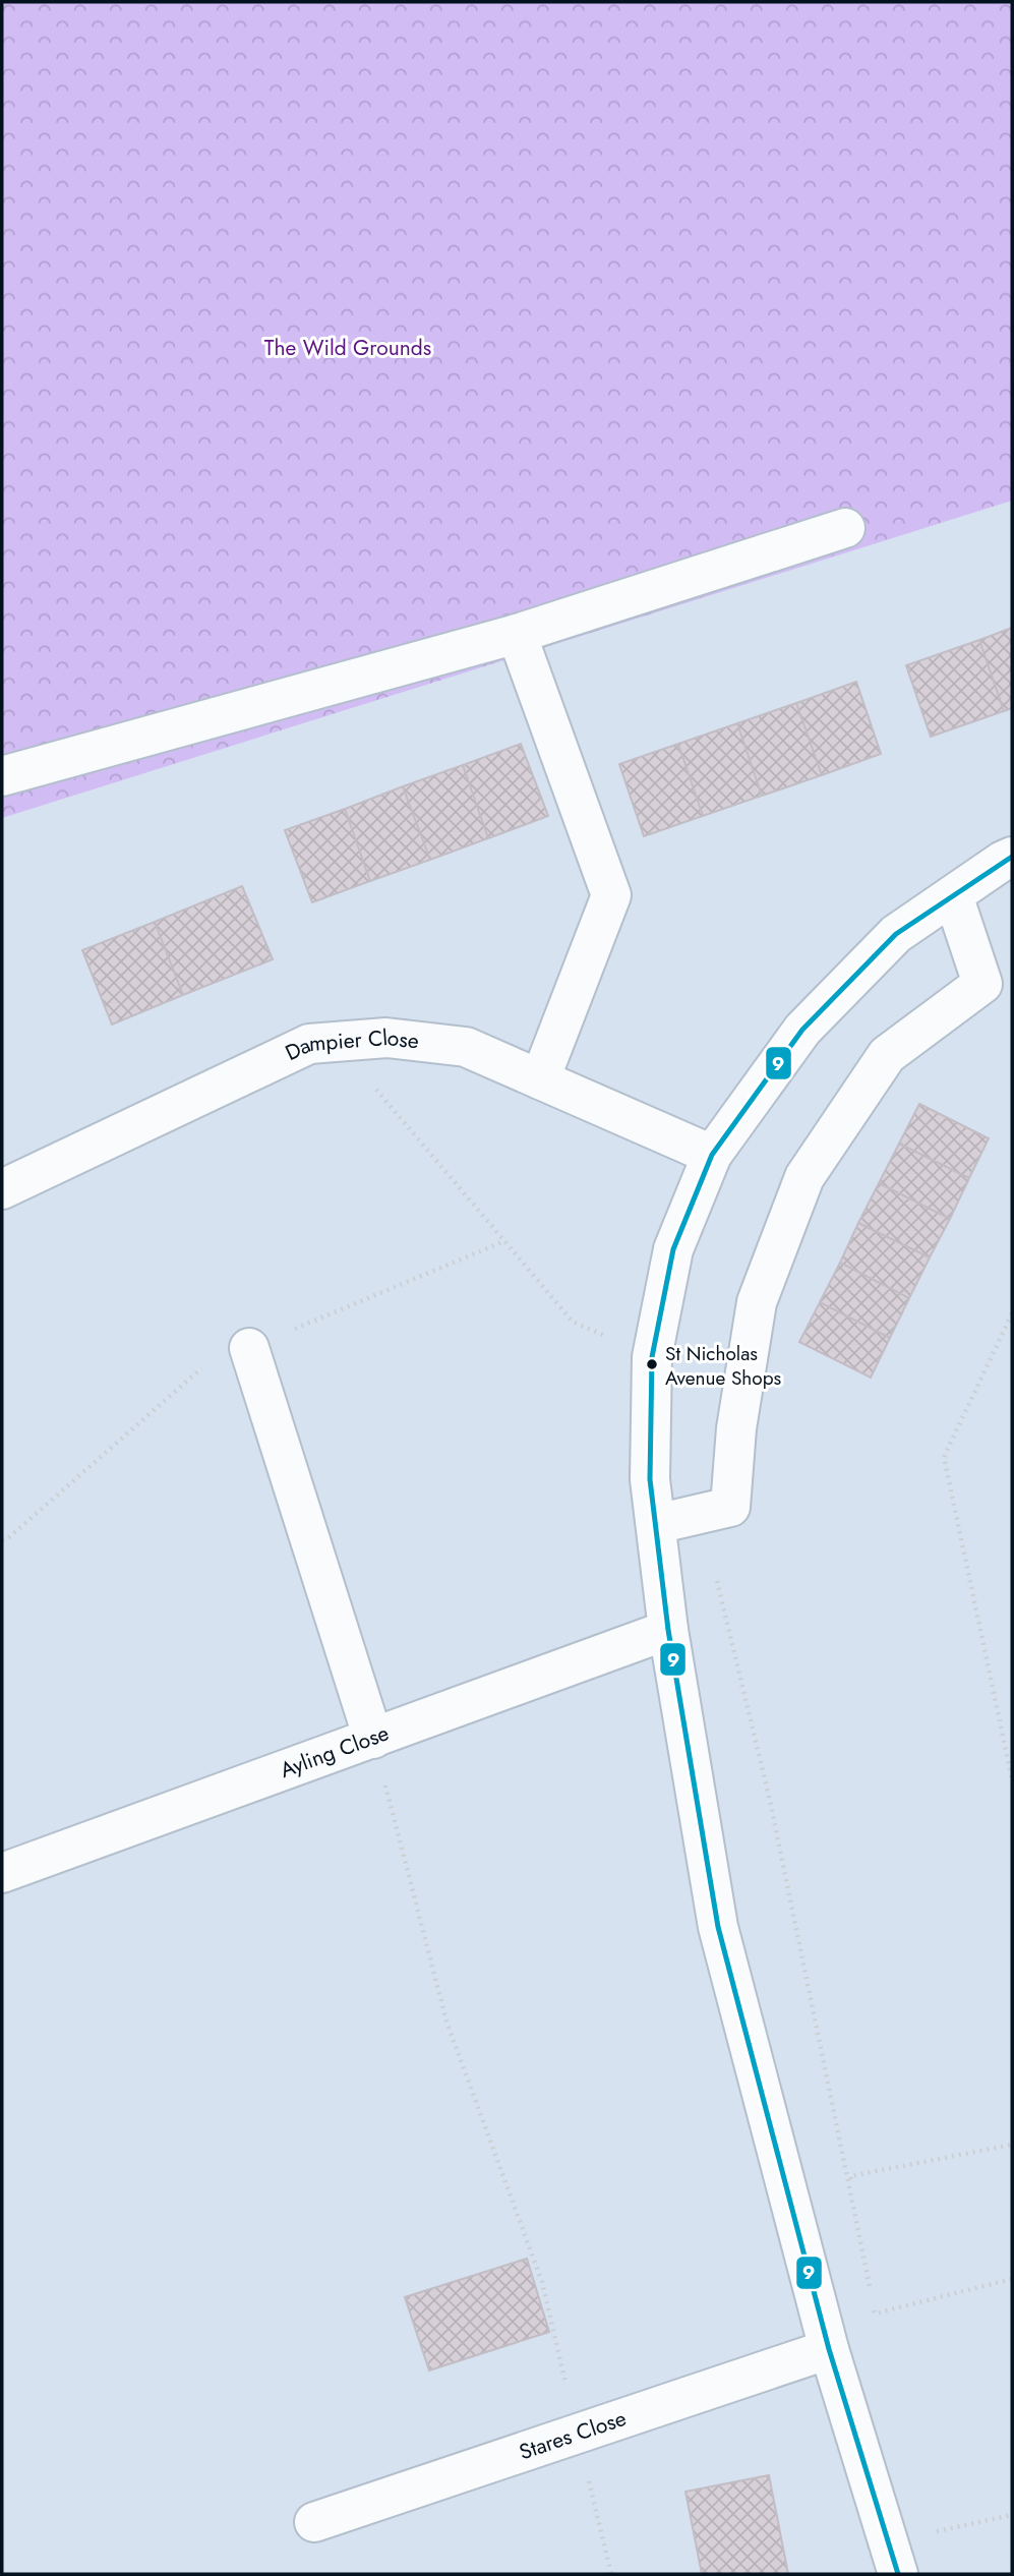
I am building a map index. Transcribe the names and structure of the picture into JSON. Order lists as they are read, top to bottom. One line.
{"streets":{"street":["Dampier Close","Ayling Close","Stares Close"]},"parks":["The Wild Grounds"],"places":["St Nicholas Avenue Shops"],"lines":["transit line 9"]}
